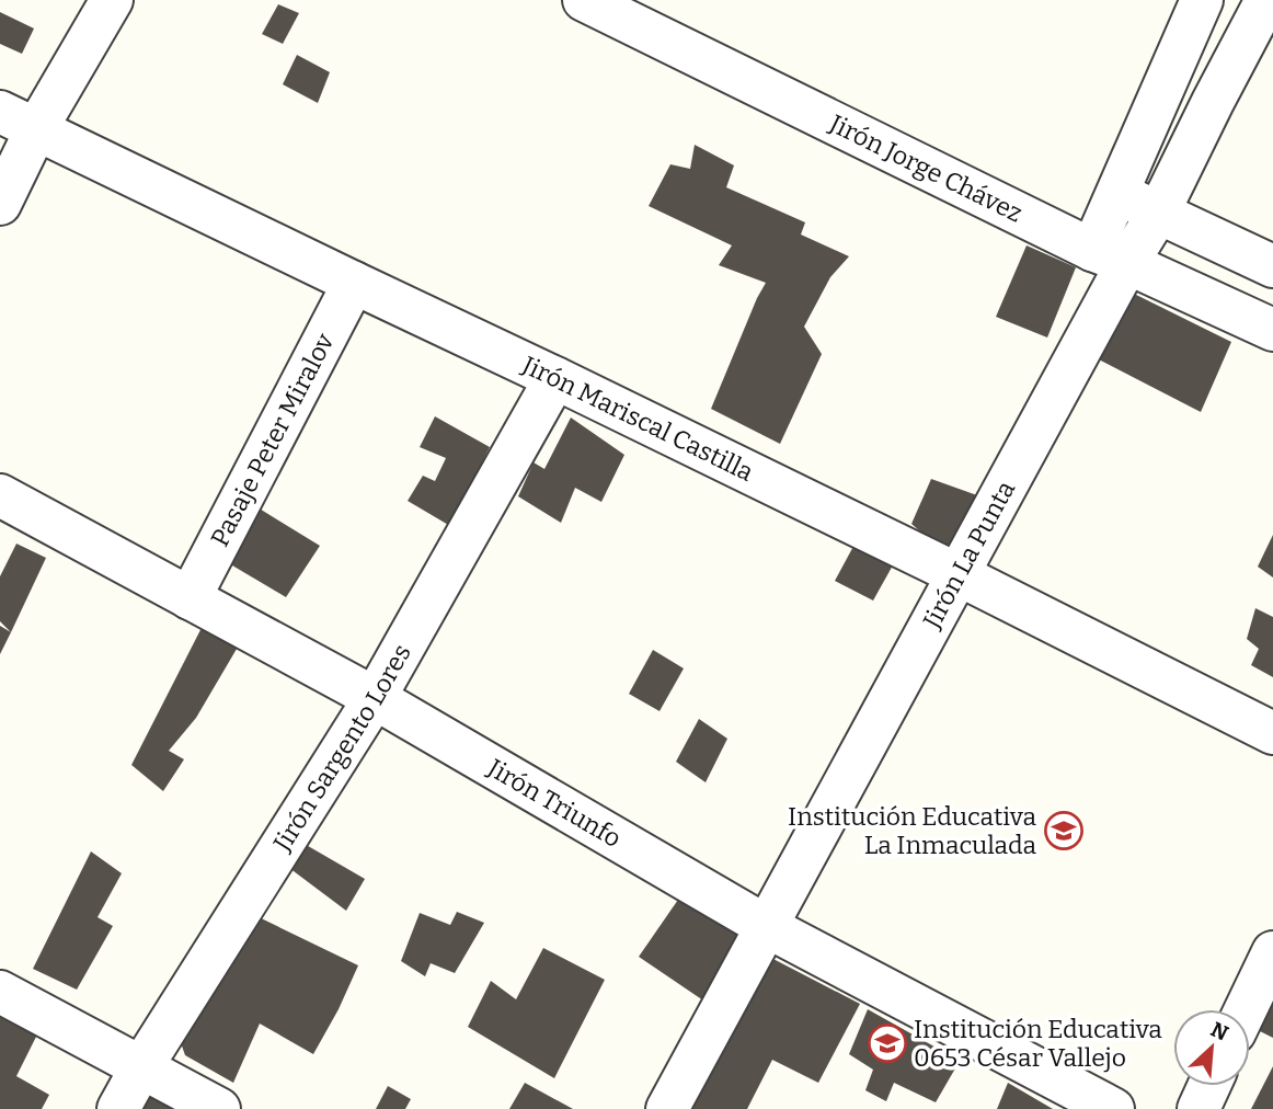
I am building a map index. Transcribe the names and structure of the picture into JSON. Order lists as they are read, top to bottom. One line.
{"streets":{"street":["Jirón Jorge Chávez","Jirón Mariscal Castilla","Pasaje Peter Miralov","Jirón La Punta","Jirón Sargento Lores","Jirón Triunfo"]},"crossings":[["Jirón Jorge Chávez","Jirón La Punta"],["Jirón Mariscal Castilla","Pasaje Peter Miralov"],["Jirón Mariscal Castilla","Jirón La Punta"],["Jirón Mariscal Castilla","Jirón Sargento Lores"],["Pasaje Peter Miralov","Jirón Triunfo"],["Jirón La Punta","Jirón Triunfo"],["Jirón Sargento Lores","Jirón Triunfo"]],"places":{"school or university":["Institución Educativa La Inmaculada","Institución Educativa 0653 César Vallejo"]},"north":"top right"}
